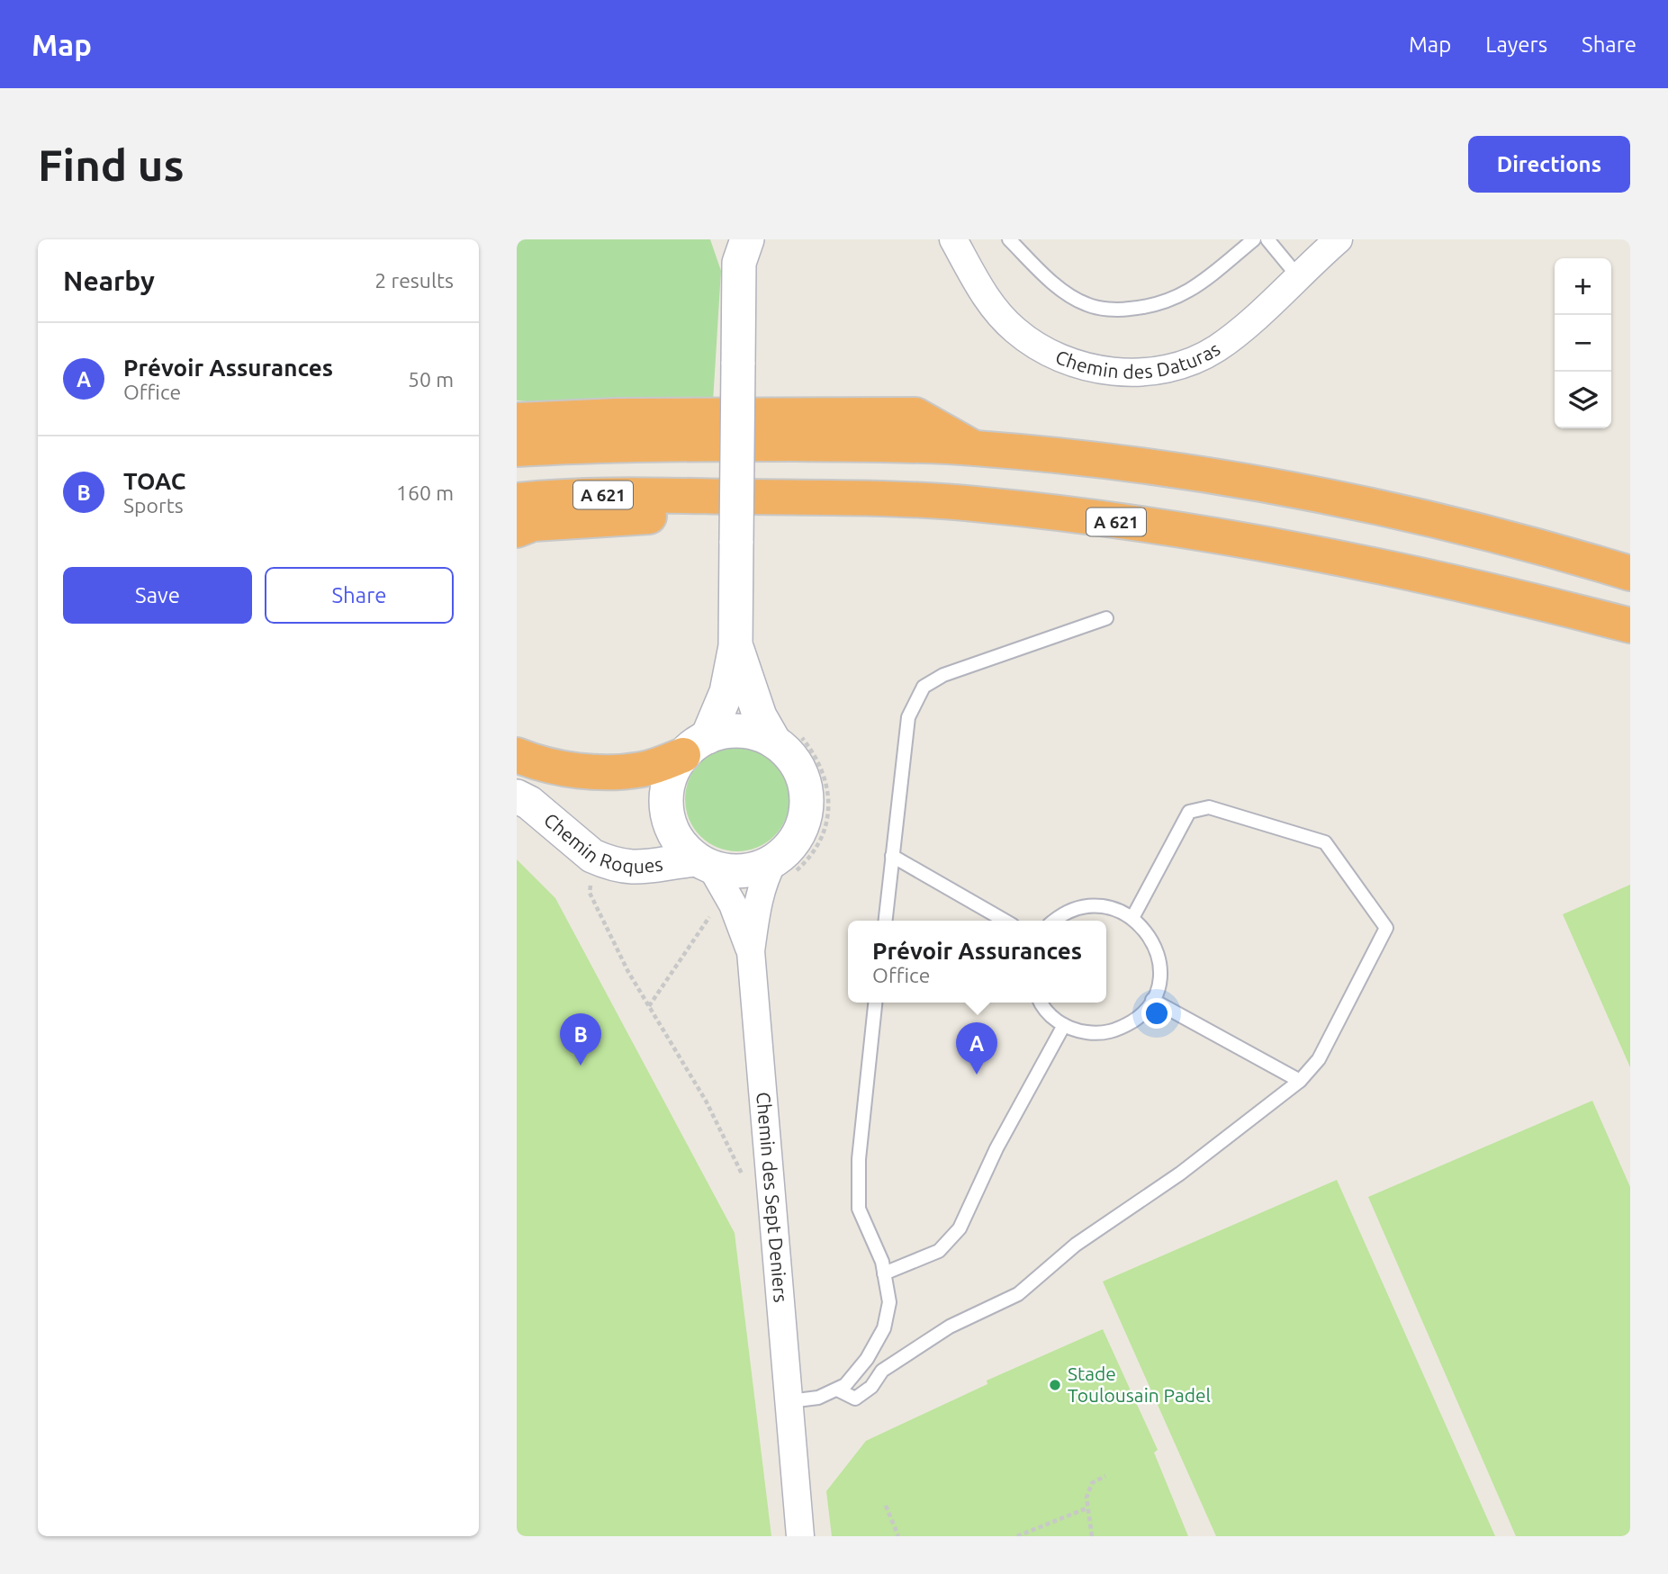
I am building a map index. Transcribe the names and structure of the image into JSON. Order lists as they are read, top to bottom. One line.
{"streets":{"highway":["A 621"],"street":["Chemin des Daturas","Chemin Roques","Chemin des Sept Deniers"]},"crossings":[["Chemin Roques","Chemin des Sept Deniers"]],"places":["Stade Toulousain Padel"],"page":{"header":"Map","nav":["Map","Layers","Share"],"buttons":["Directions",["Save","Share"]],"title":"Find us","heading":["Nearby","2 results"],"map_buttons":["+","−"],"list":[{"mark":"A","name":"Prévoir Assurances","note":"Office","value":"50 m"},{"mark":"B","name":"TOAC","note":"Sports","value":"160 m"}],"popup":["Prévoir Assurances","Office"],"pins":["B","A"]}}
